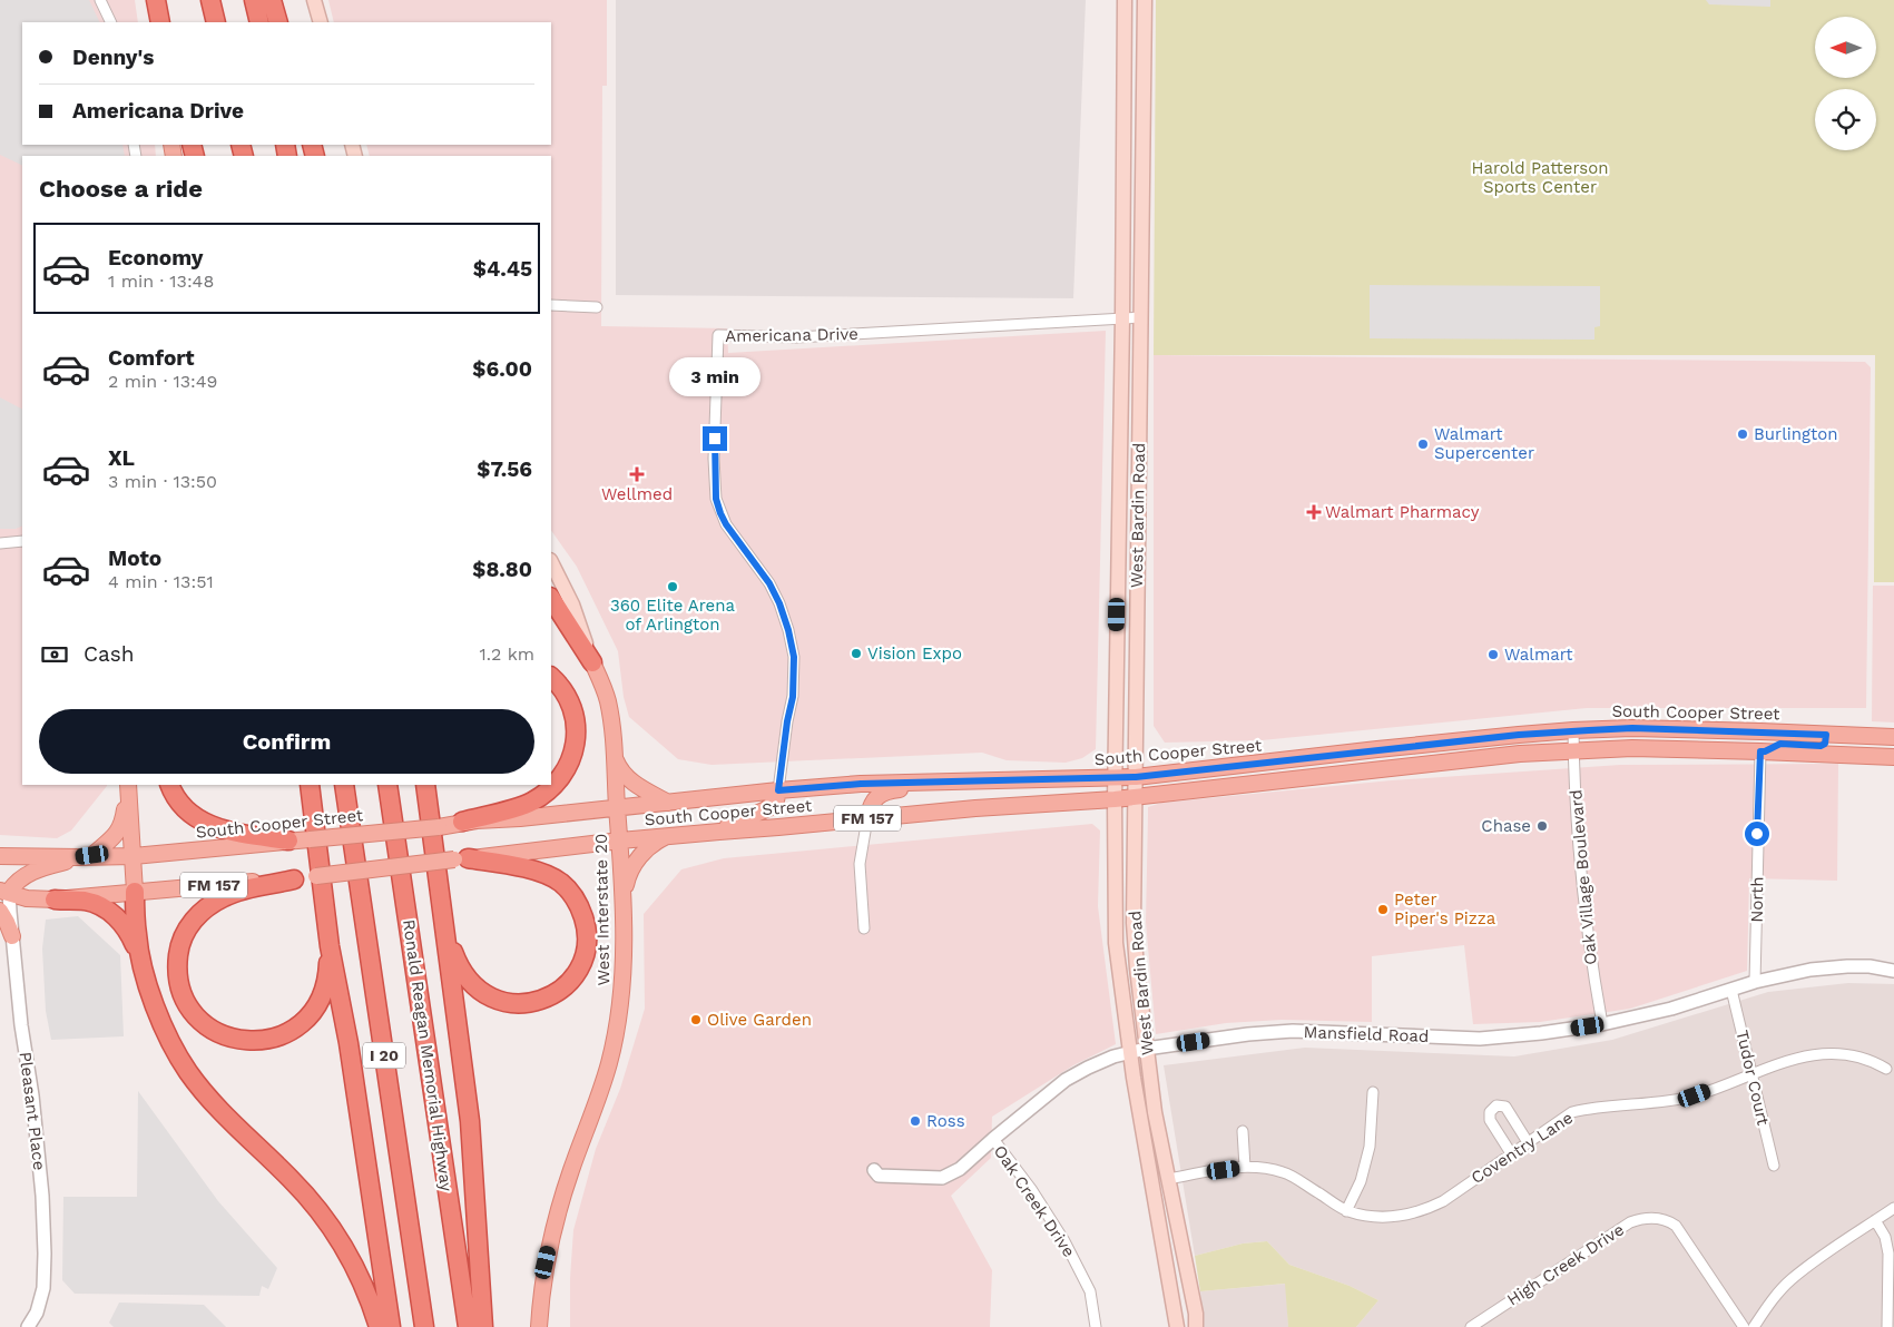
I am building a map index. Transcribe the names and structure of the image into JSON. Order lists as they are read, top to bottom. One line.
{"streets":{"highway":["I 20","Ronald Reagan Memorial Highway"],"main road":["West Bardin Road","South Cooper Street","FM 157","West Interstate 20"],"street":["Americana Drive","Oak Village Boulevard","North","Mansfield Road","Tudor Court","Pleasant Place","Coventry Lane","Oak Creek Drive","High Creek Drive"]},"crossings":[["Americana Drive","West Bardin Road"],["Americana Drive","South Cooper Street"],["West Bardin Road","South Cooper Street"],["West Bardin Road","Mansfield Road"],["West Bardin Road","Coventry Lane"],["South Cooper Street","Oak Village Boulevard"],["South Cooper Street","North"],["South Cooper Street","West Interstate 20"],["South Cooper Street","Pleasant Place"],["Oak Village Boulevard","Mansfield Road"],["North","Mansfield Road"],["Mansfield Road","Tudor Court"],["Mansfield Road","Oak Creek Drive"],["Tudor Court","Coventry Lane"]],"parks":["Harold Patterson Sports Center"],"places":{"other":["Burlington","Walmart Supercenter","360 Elite Arena of Arlington","Vision Expo","Walmart","Chase","Peter Piper's Pizza","Olive Garden","Ross"],"health":["Wellmed","Walmart Pharmacy"]},"north":"left","page":{"banner":["Denny's","Americana Drive"],"heading":"Choose a ride","list":[{"name":"Economy","note":"1 min · 13:48","value":"$4.45"},{"name":"Comfort","note":"2 min · 13:49","value":"$6.00"},{"name":"XL","note":"3 min · 13:50","value":"$7.56"},{"name":"Moto","note":"4 min · 13:51","value":"$8.80"}],"bubble":"3 min","pay":["Cash","1.2 km"],"buttons":"Confirm"}}
